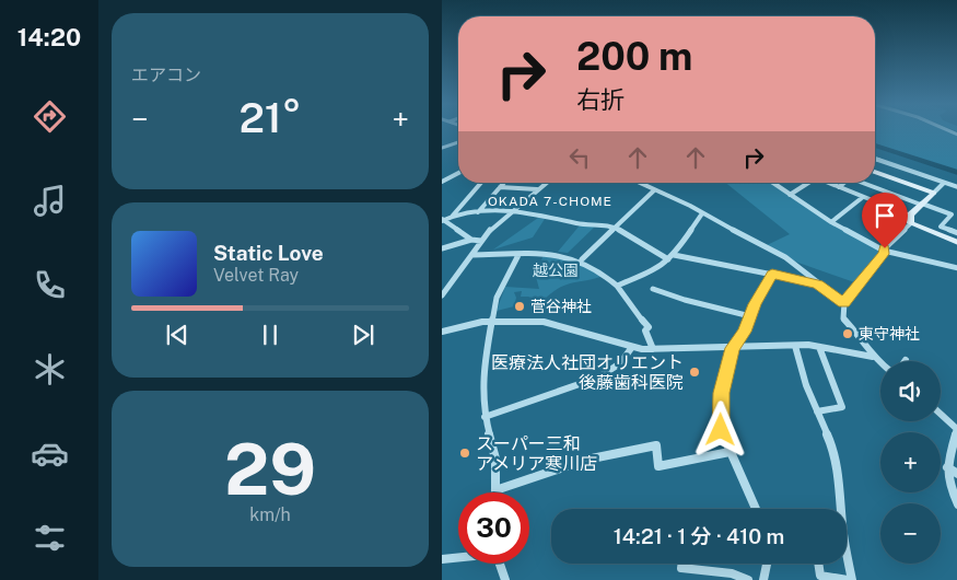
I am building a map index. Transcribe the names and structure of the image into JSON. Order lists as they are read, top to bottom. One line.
{"districts":["OKADA 7-CHOME"],"parks":["越公園"],"places":["菅谷神社","東守神社","医療法人社団オリエント 後藤歯科医院","スーパー三和 アメリア寒川店"],"page":{"tabs":"14:20","tile":["エアコン",["29","km/h"]],"turn":["200 m","右折"],"heat":["−","21°","+"],"song":["Static Love","Velvet Ray"],"map_buttons":["+","−"],"limit":"30","trip":"14:21 · 1 分 · 410 m"}}
